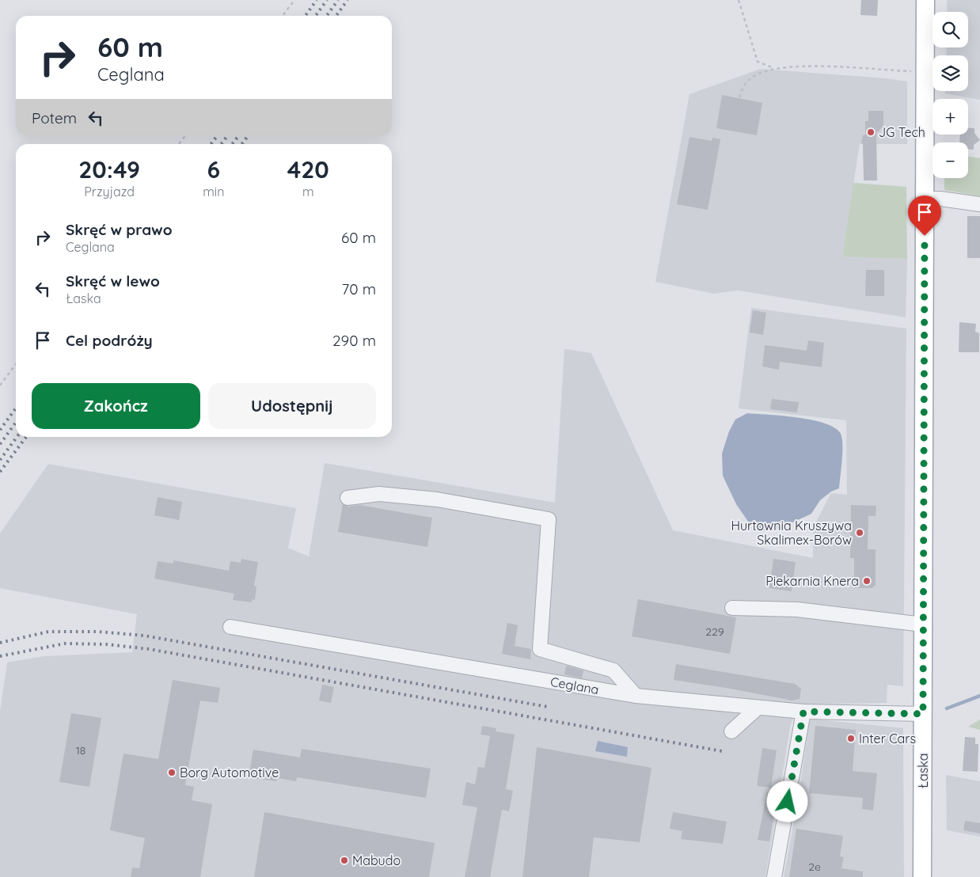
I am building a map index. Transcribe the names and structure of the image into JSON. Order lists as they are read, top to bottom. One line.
{"streets":{"main road":["Łaska"],"street":["Ceglana"]},"crossings":[["Ceglana","Łaska"]],"places":["JG Tech","Hurtownia Kruszywa Skalimex-Borów","Piekarnia Knera","Inter Cars","Borg Automotive","Mabudo"],"house_numbers":["229","18","2e"],"page":{"map_buttons":["+","−"],"turn":["60 m","Ceglana"],"then":"Potem","eta":["20:49","Przyjazd","6","min","420","m"],"list":[{"name":"Skręć w prawo","note":"Ceglana","value":"60 m"},{"name":"Skręć w lewo","note":"Łaska","value":"70 m"},{"name":"Cel podróży","value":"290 m"}],"buttons":["Zakończ","Udostępnij"]}}
